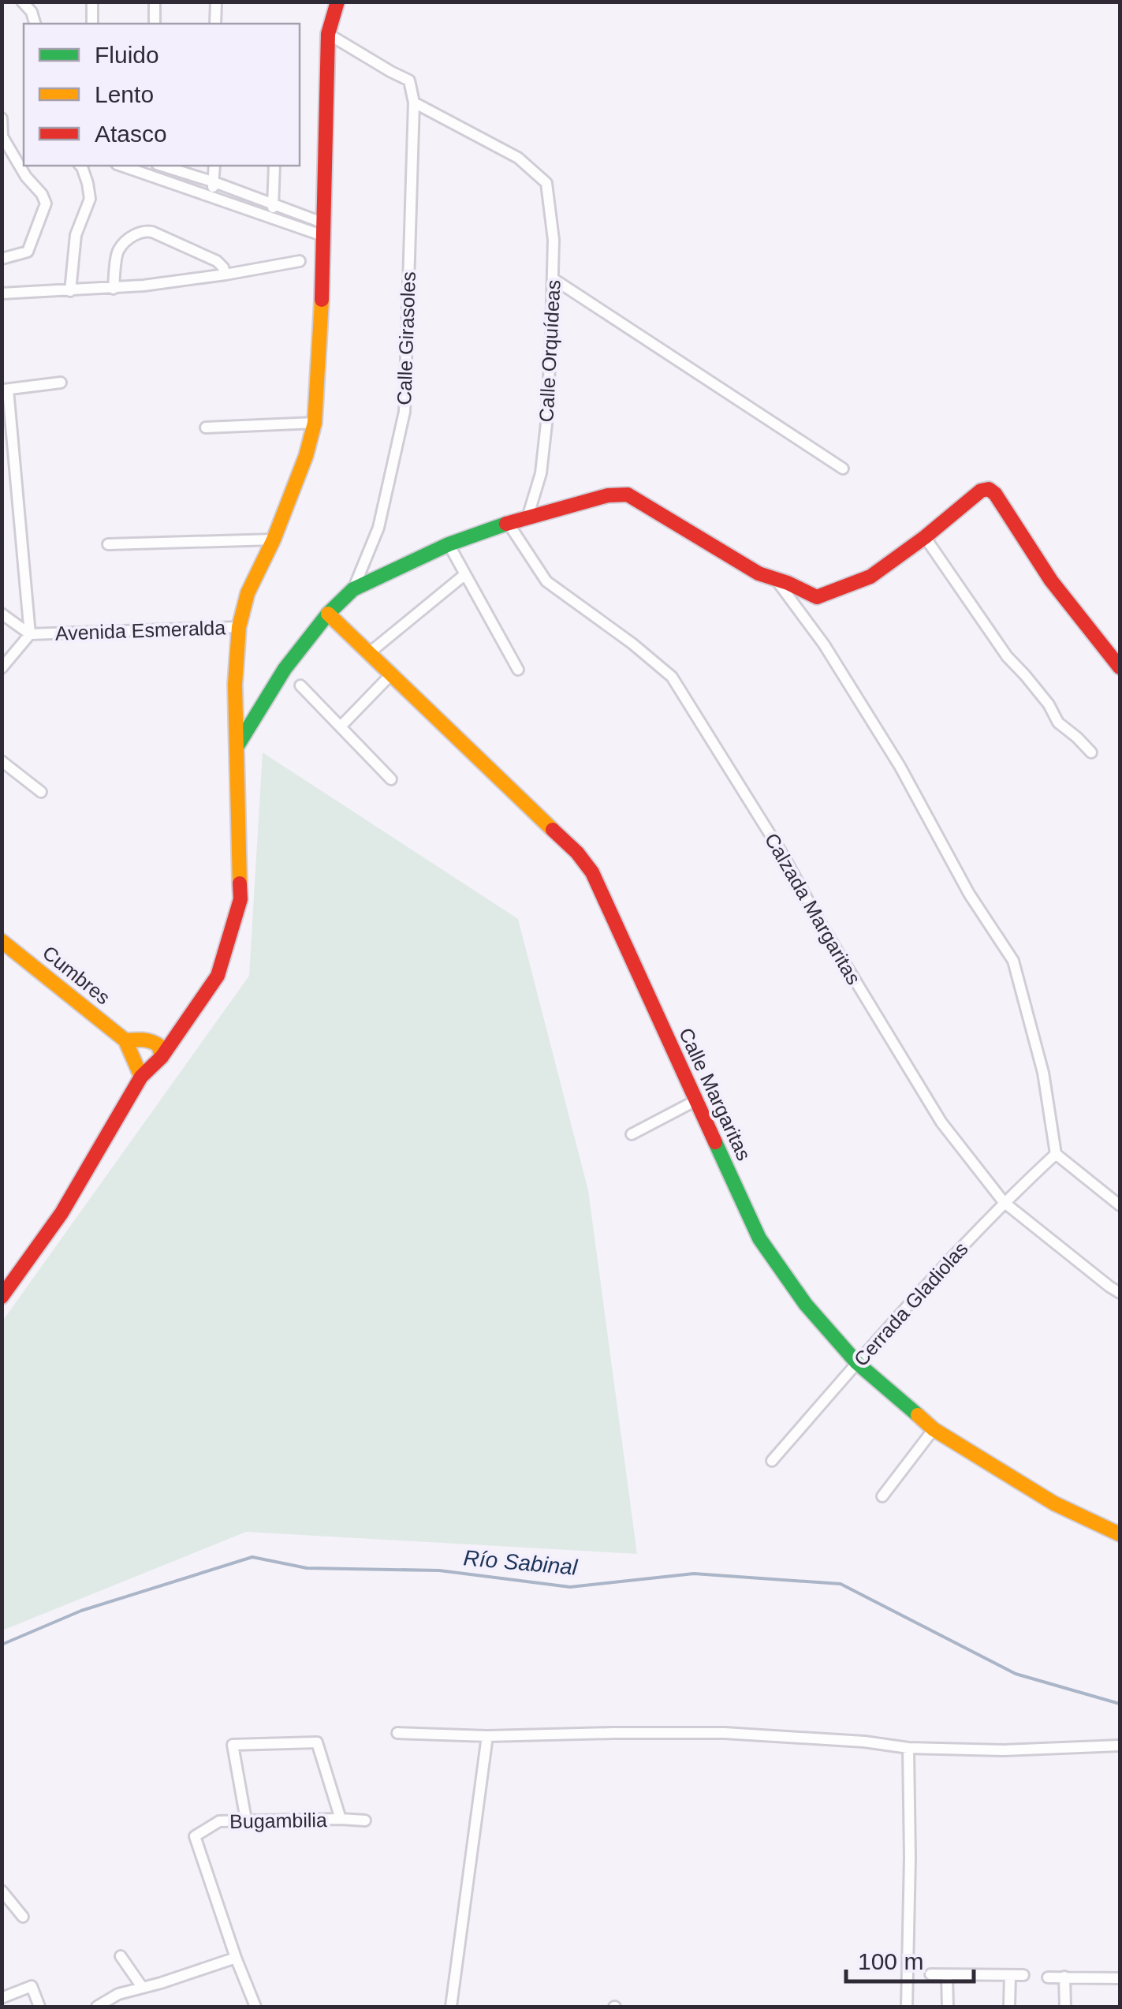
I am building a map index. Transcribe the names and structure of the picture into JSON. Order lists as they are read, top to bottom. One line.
{"streets":{"street":["Calle Girasoles","Calle Orquídeas","Avenida Esmeralda","Calzada Margaritas","Cumbres","Calle Margaritas","Cerrada Gladiolas","Bugambilia"]},"crossings":[["Calle Girasoles","Calle Orquídeas"],["Calzada Margaritas","Cerrada Gladiolas"],["Calle Margaritas","Cerrada Gladiolas"]],"water":["Río Sabinal"],"legend":["Fluido","Lento","Atasco"],"scale_bar":"100 m"}
